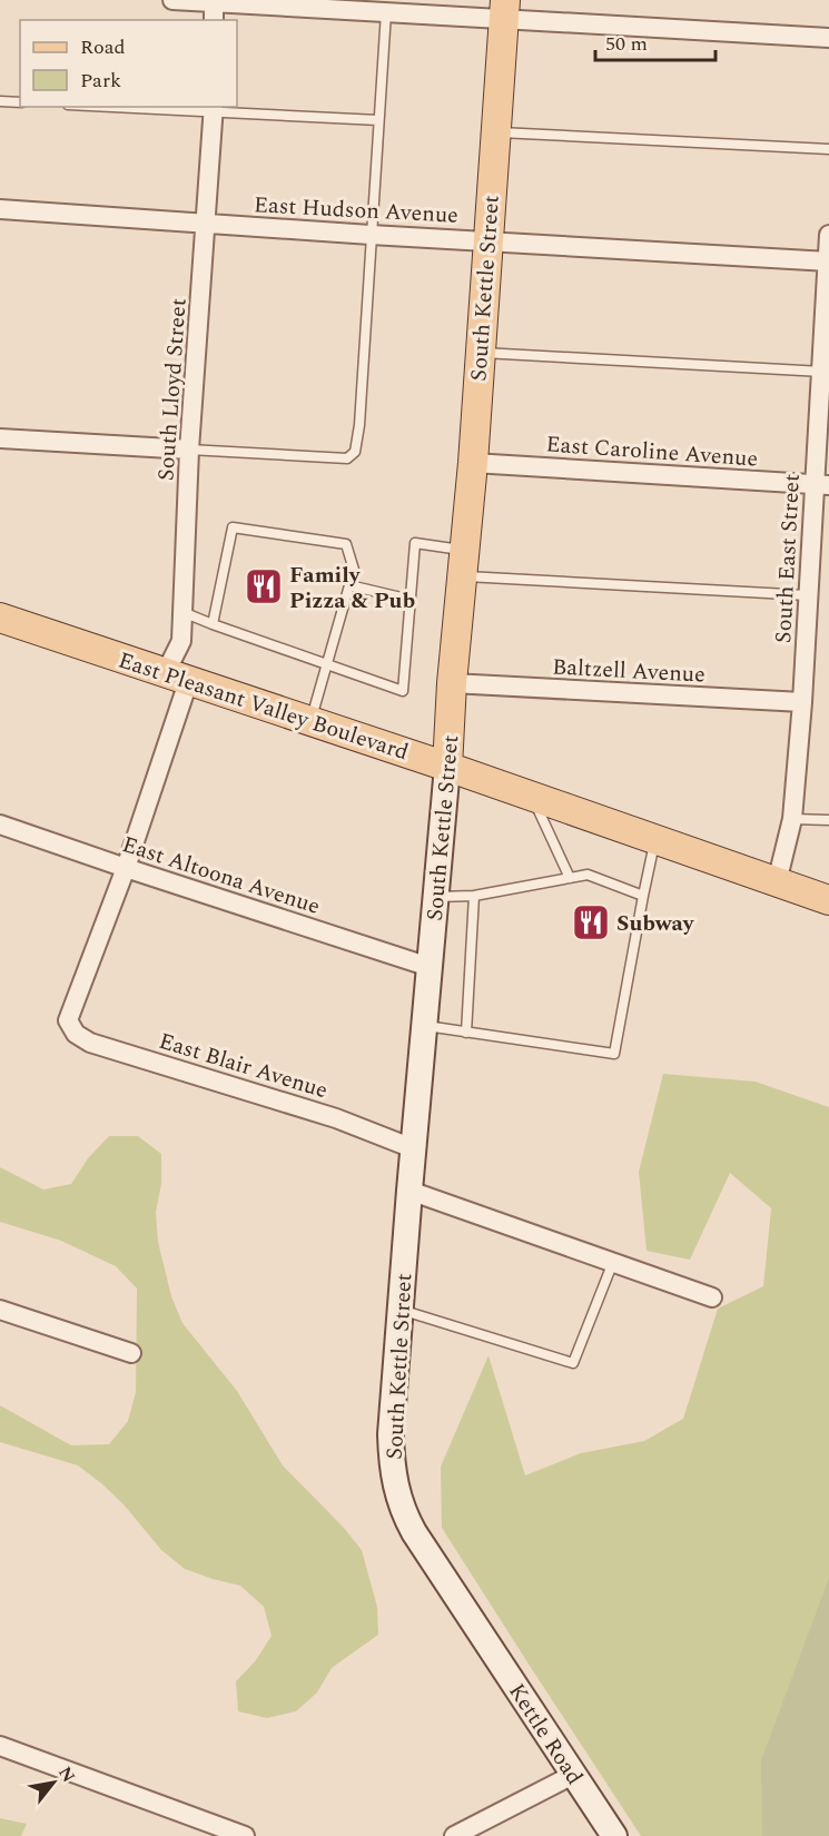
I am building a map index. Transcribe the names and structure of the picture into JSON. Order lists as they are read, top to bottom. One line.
{"streets":{"main road":["South Kettle Street","East Pleasant Valley Boulevard"],"street":["East Hudson Avenue","South Lloyd Street","East Caroline Avenue","South East Street","Baltzell Avenue","East Altoona Avenue","East Blair Avenue","Kettle Road"]},"crossings":[["East Hudson Avenue","South Kettle Street"],["East Hudson Avenue","South Lloyd Street"],["East Hudson Avenue","South East Street"],["South Kettle Street","East Caroline Avenue"],["South Kettle Street","Baltzell Avenue"],["South Kettle Street","East Pleasant Valley Boulevard"],["South Kettle Street","East Altoona Avenue"],["South Kettle Street","East Blair Avenue"],["South Kettle Street","Kettle Road"],["South Lloyd Street","East Pleasant Valley Boulevard"],["South Lloyd Street","East Altoona Avenue"],["South Lloyd Street","East Blair Avenue"],["East Caroline Avenue","South East Street"],["South East Street","Baltzell Avenue"],["South East Street","East Pleasant Valley Boulevard"]],"places":{"restaurant":["Family Pizza & Pub","Subway"]},"legend":["Road","Park"],"scale_bar":"50 m","north":"top right"}
